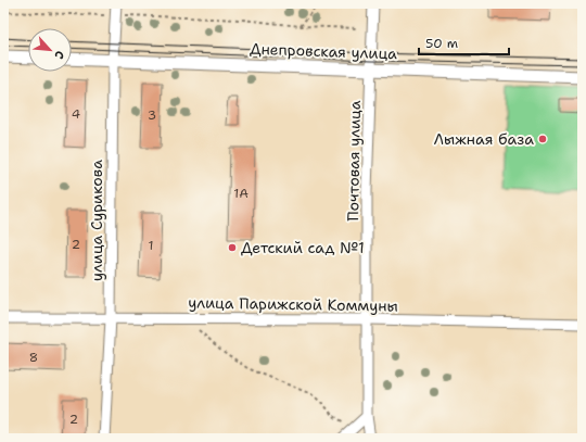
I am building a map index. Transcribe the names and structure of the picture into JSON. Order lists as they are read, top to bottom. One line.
{"streets":{"street":["Днепровская улица","Почтовая улица","улица Сурикова","улица Парижской Коммуны"]},"crossings":[["Днепровская улица","Почтовая улица"],["Днепровская улица","улица Сурикова"],["Почтовая улица","улица Парижской Коммуны"],["улица Сурикова","улица Парижской Коммуны"]],"places":["Лыжная база","Детский сад №1"],"house_numbers":["4","3","1А","2","1","8","2"],"scale_bar":"50 m","north":"bottom right"}
